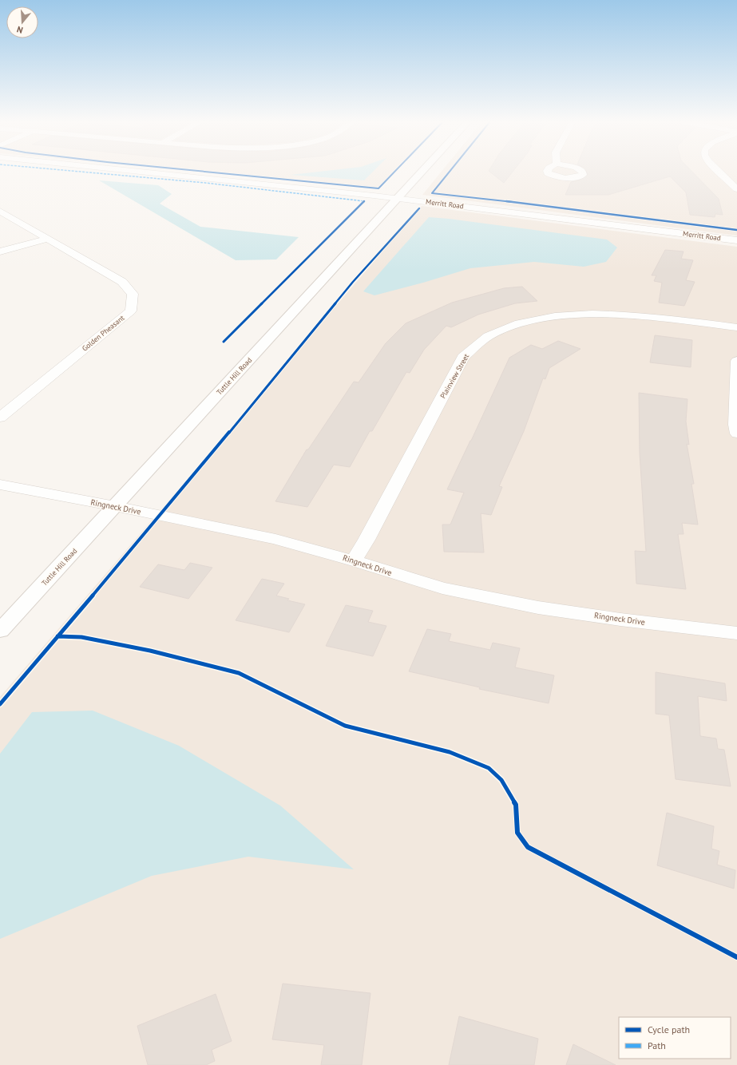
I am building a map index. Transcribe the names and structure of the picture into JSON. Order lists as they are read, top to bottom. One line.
{"streets":{"main road":["Tuttle Hill Road"],"street":["Merritt Road","Golden Pheasant","Plainview Street","Ringneck Drive"]},"crossings":[["Merritt Road","Tuttle Hill Road"],["Tuttle Hill Road","Ringneck Drive"],["Plainview Street","Ringneck Drive"]],"legend":["Cycle path","Path"],"north":"bottom"}
